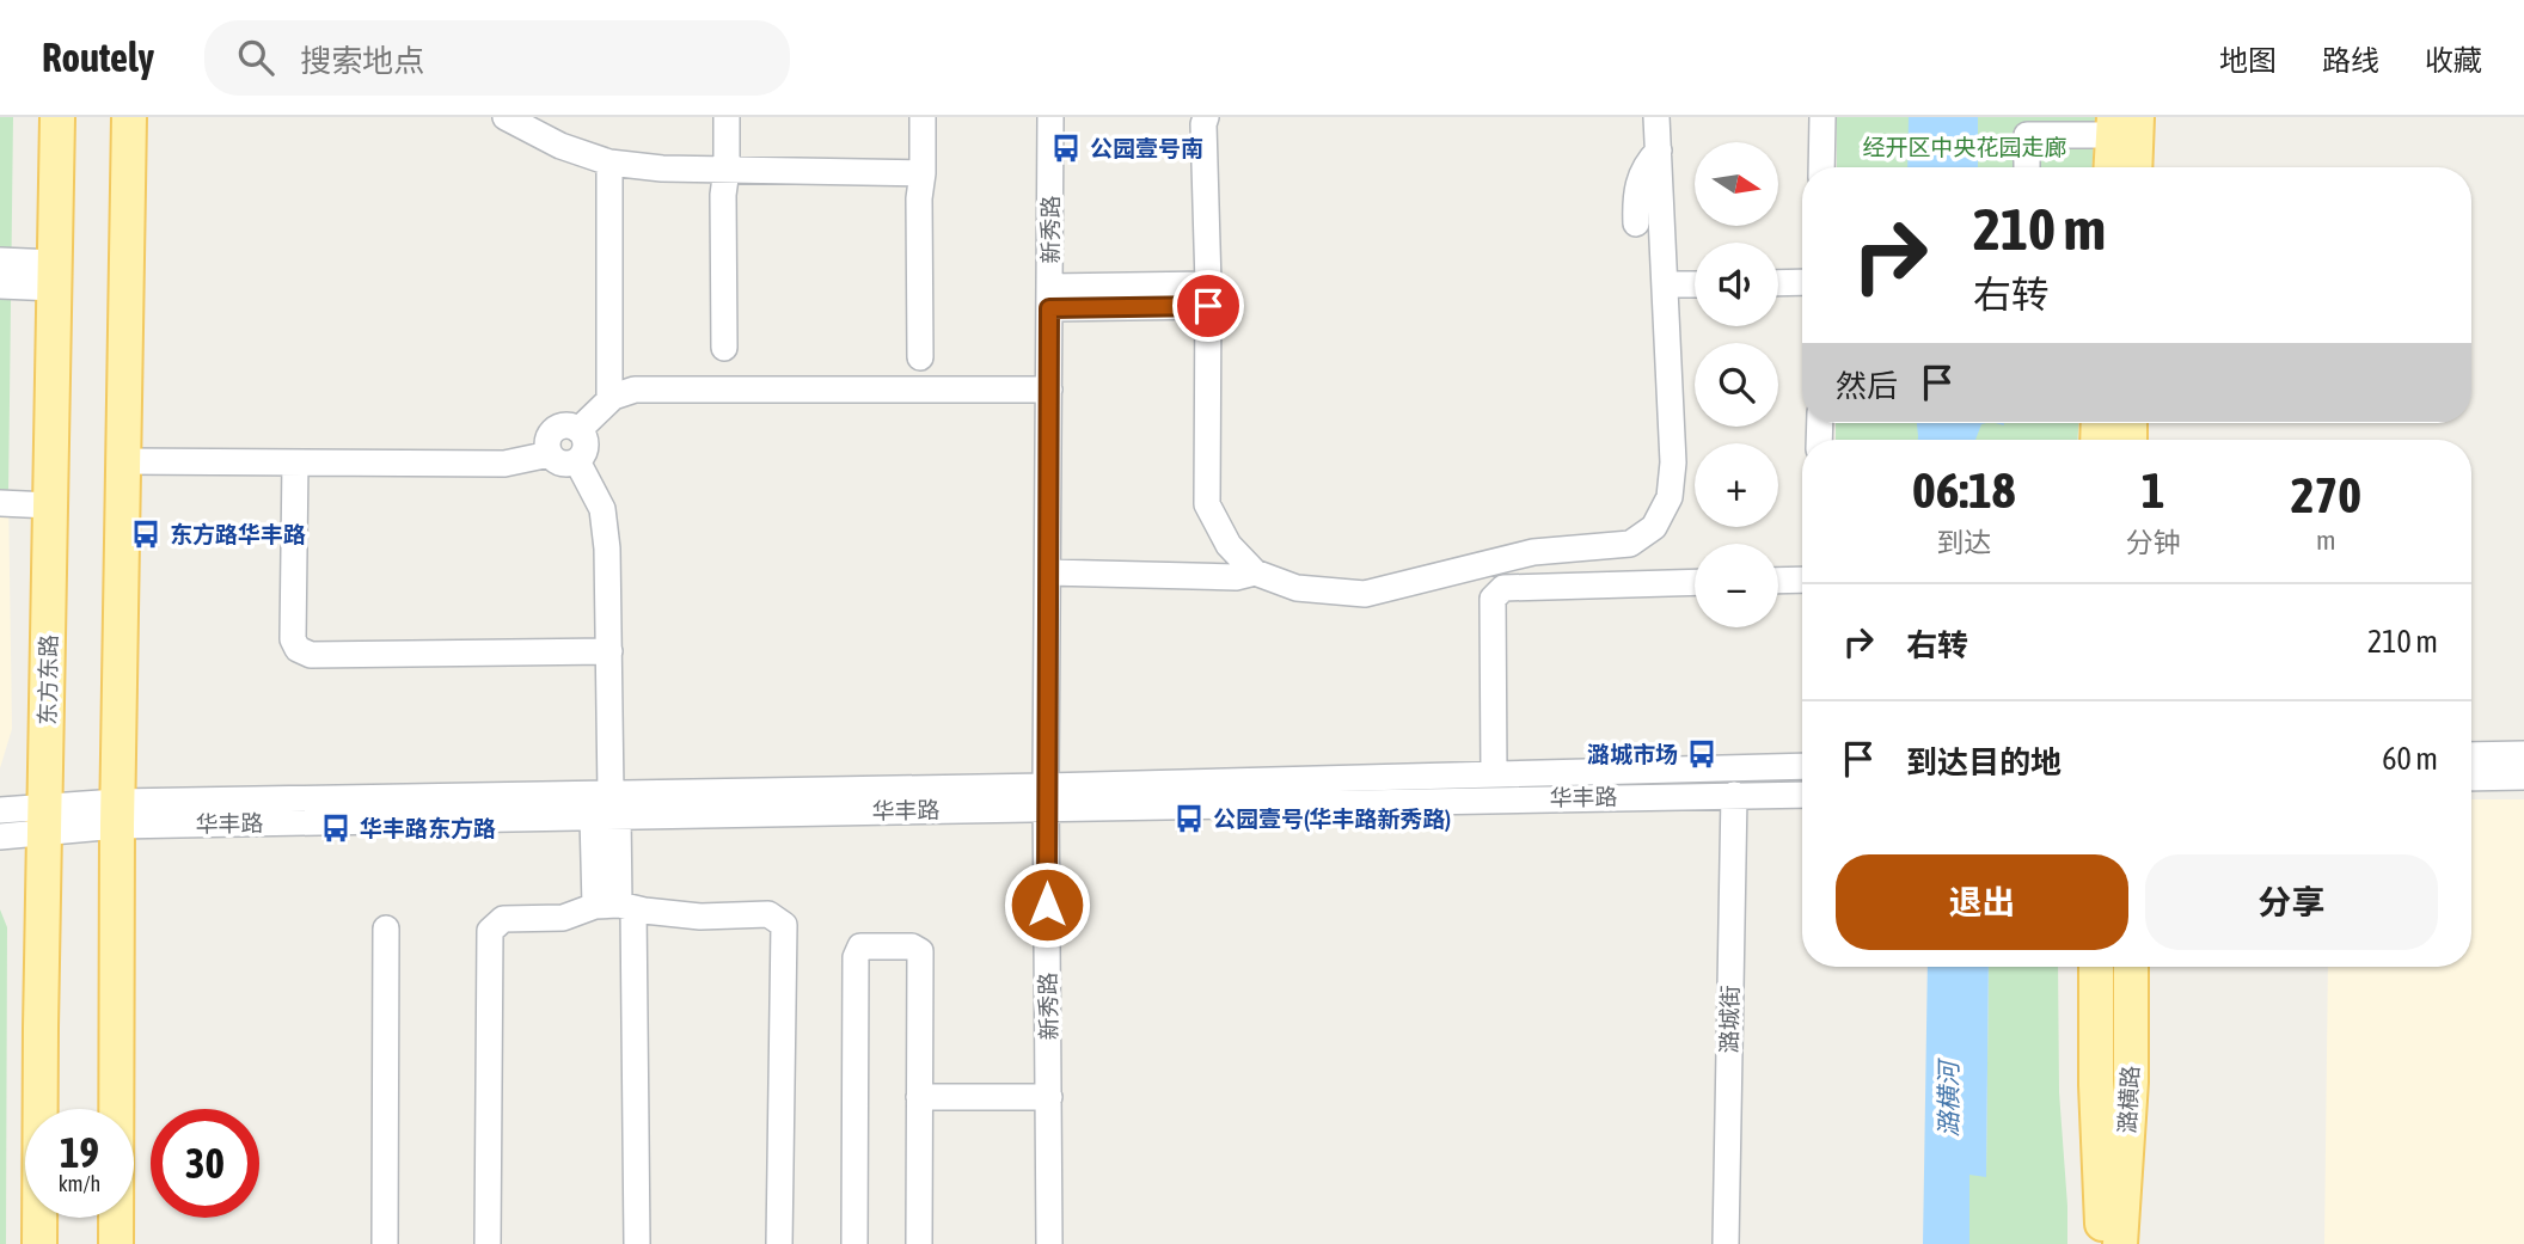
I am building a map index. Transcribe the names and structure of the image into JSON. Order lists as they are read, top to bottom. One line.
{"streets":{"main road":["东方东路","潞横路"],"street":["新秀路","华丰路","潞城街"]},"crossings":[["新秀路","华丰路"],["东方东路","华丰路"],["华丰路","潞城街"]],"water":["潞横河"],"parks":["经开区中央花园走廊"],"places":{"bus stop":["公园壹号南","东方路华丰路","潞城市场","公园壹号(华丰路新秀路)","华丰路东方路"]},"north":"right","page":{"header":"Routely","search":"搜索地点","nav":["地图","路线","收藏"],"map_buttons":["+","−"],"turn":["210 m","右转"],"then":"然后","eta":["06:18","到达","1","分钟","270","m"],"list":[{"name":"右转","value":"210 m"},{"name":"到达目的地","value":"60 m"}],"buttons":["退出","分享"],"speed":"19 km/h","limit":"30"}}
